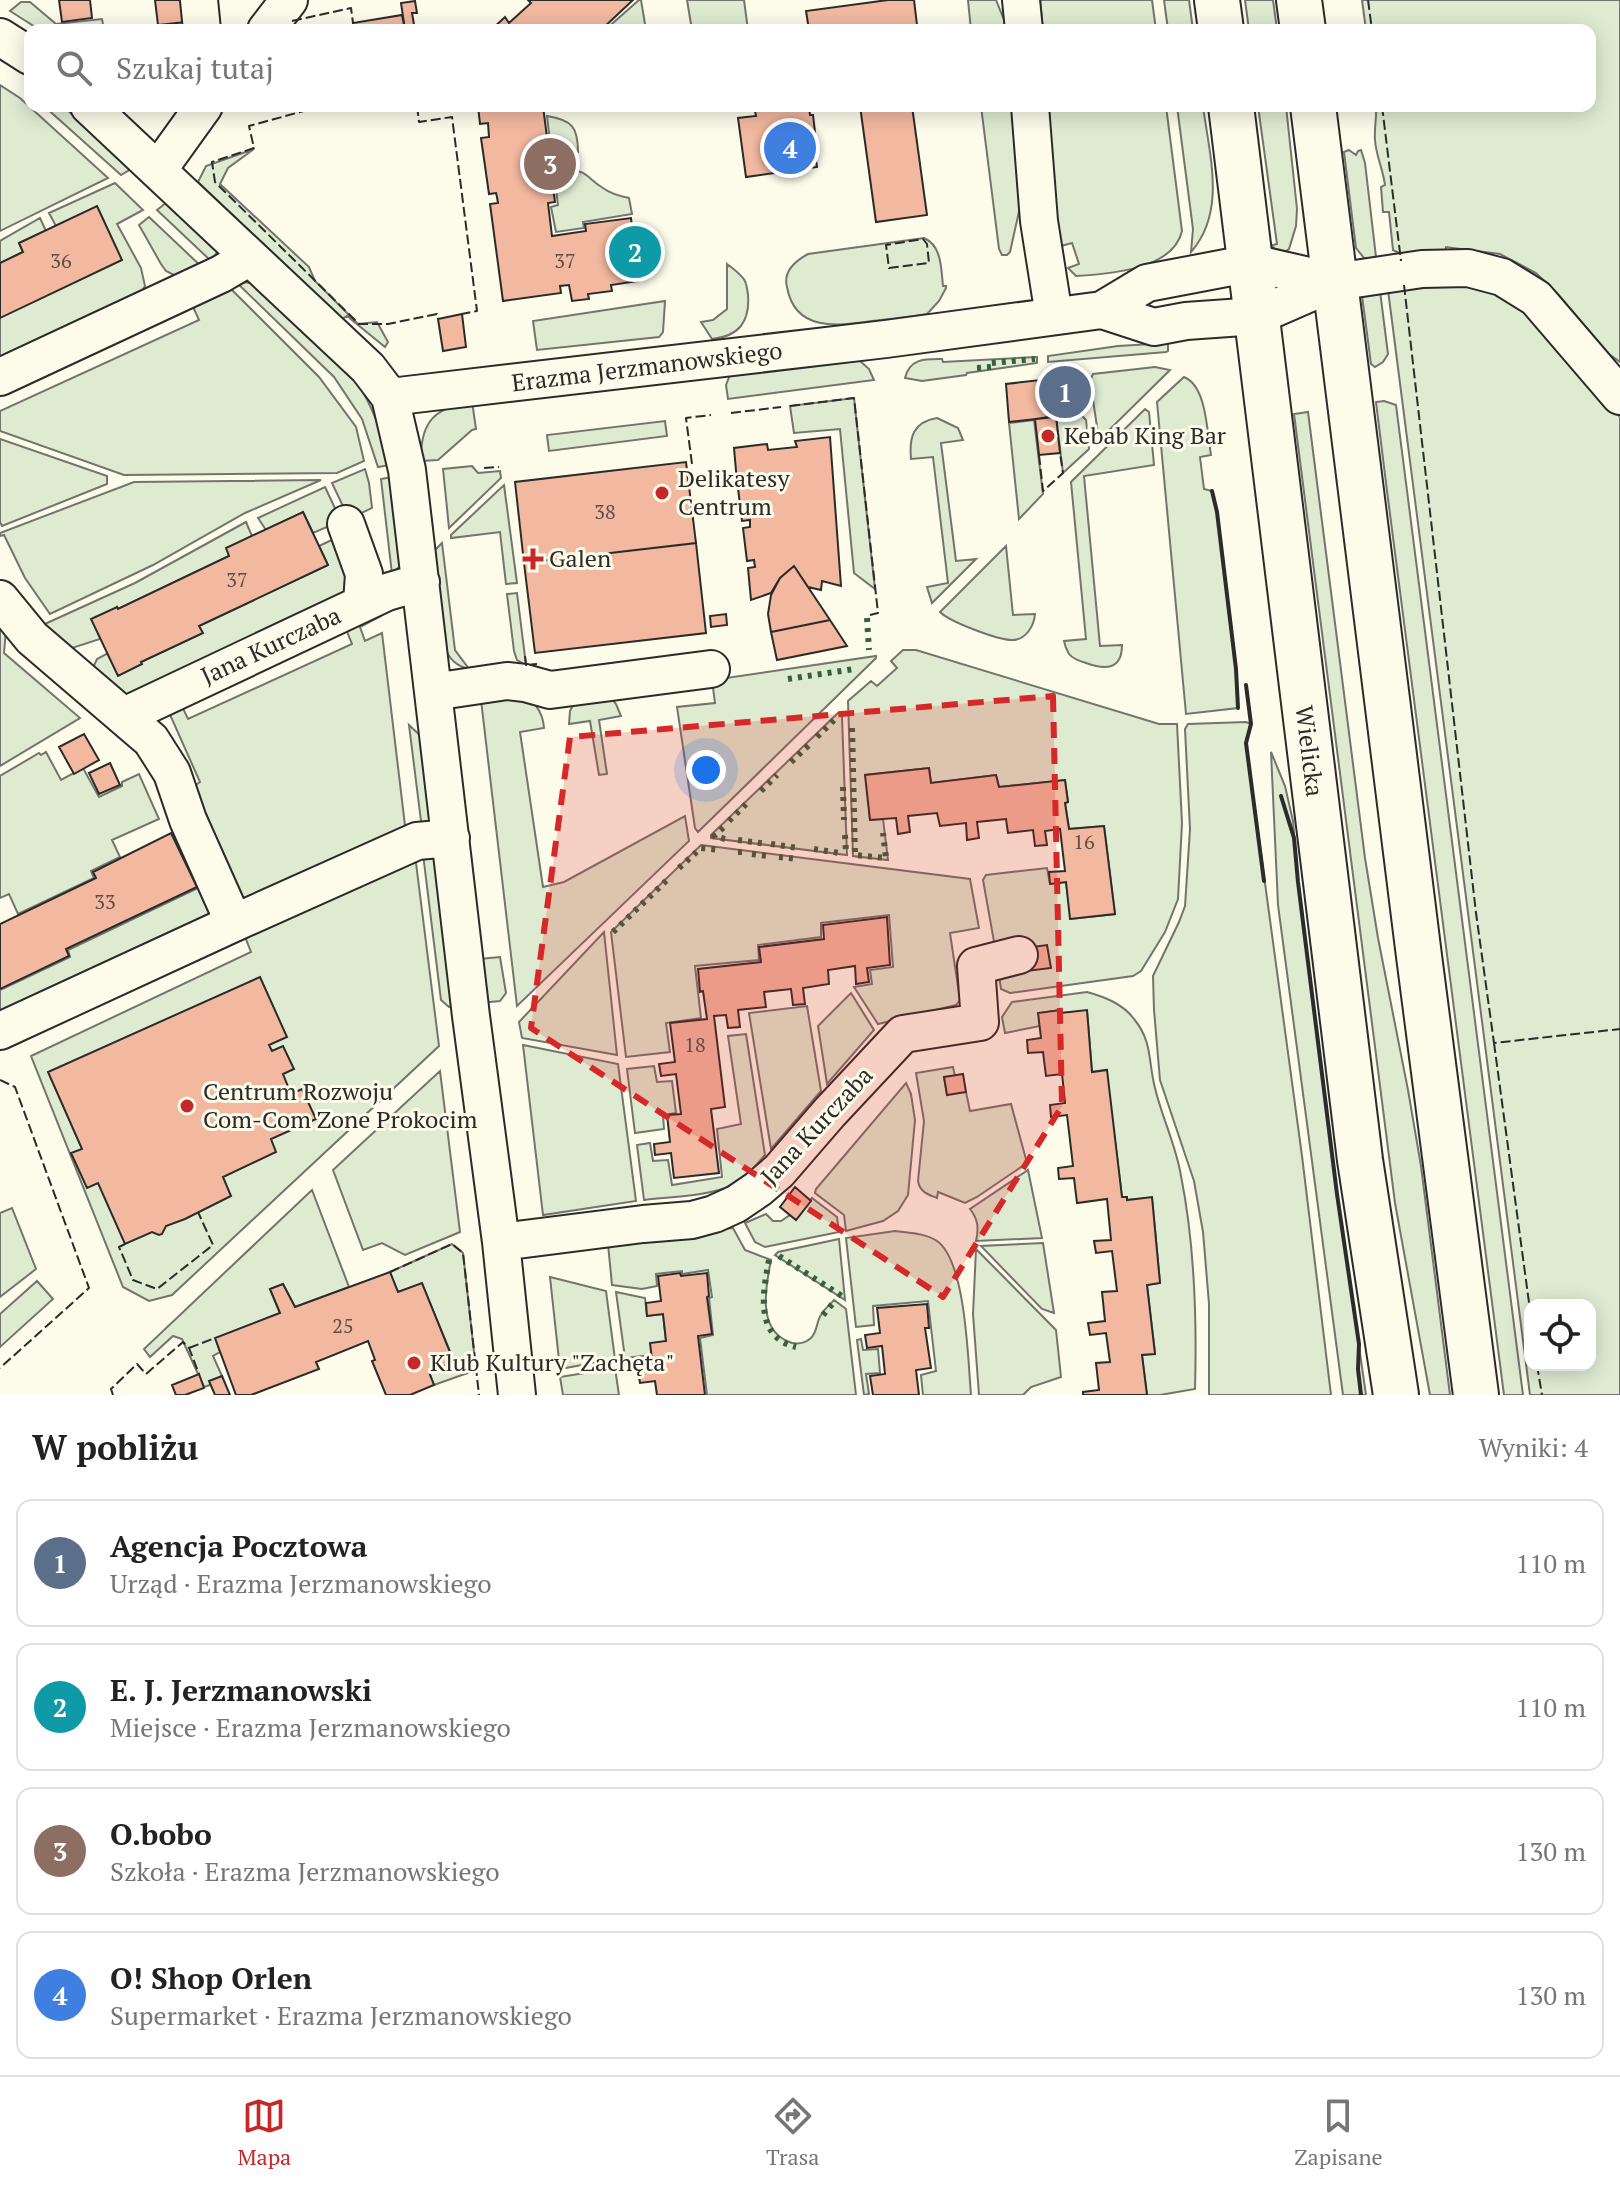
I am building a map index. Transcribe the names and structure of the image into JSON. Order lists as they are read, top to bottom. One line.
{"streets":{"main road":["Wielicka"],"street":["Erazma Jerzmanowskiego","Jana Kurczaba"]},"crossings":[["Erazma Jerzmanowskiego","Wielicka"]],"places":{"other":["Kebab King Bar","Delikatesy Centrum","Centrum Rozwoju Com-Com Zone Prokocim","Klub Kultury \"Zachęta\""],"health":["Galen"]},"house_numbers":["36","37","38","37","16","33","18","25"],"page":{"search":"Szukaj tutaj","pins":["4","3","2","1"],"heading":["W pobliżu","Wyniki: 4"],"list":[{"mark":"1","name":"Agencja Pocztowa","note":"Urząd · Erazma Jerzmanowskiego","value":"110 m"},{"mark":"2","name":"E. J. Jerzmanowski","note":"Miejsce · Erazma Jerzmanowskiego","value":"110 m"},{"mark":"3","name":"O.bobo","note":"Szkoła · Erazma Jerzmanowskiego","value":"130 m"},{"mark":"4","name":"O! Shop Orlen","note":"Supermarket · Erazma Jerzmanowskiego","value":"130 m"}],"nav":["Mapa","Trasa","Zapisane"]}}
